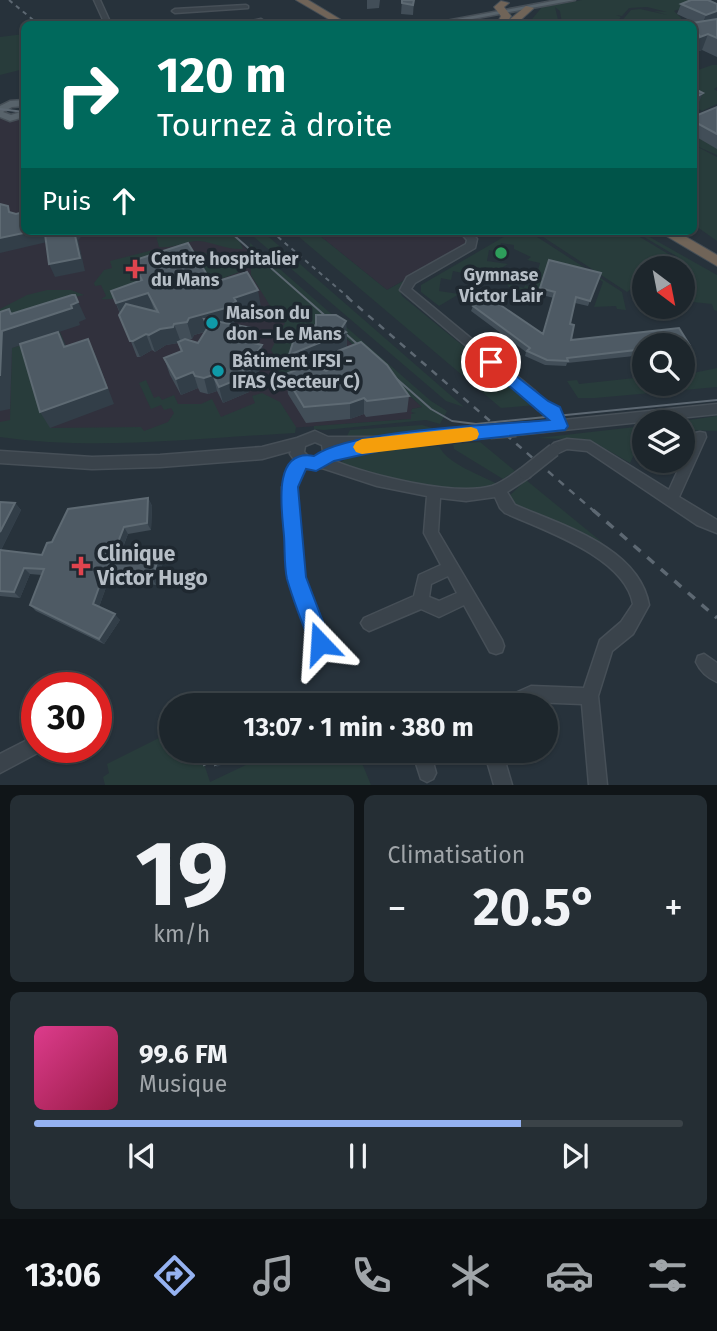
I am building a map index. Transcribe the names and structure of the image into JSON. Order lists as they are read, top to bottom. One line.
{"places":{"other":["Gymnase Victor Lair","Maison du don – Le Mans","Bâtiment IFSI - IFAS (Secteur C)"],"health":["Centre hospitalier du Mans","Clinique Victor Hugo"]},"north":"bottom right","page":{"turn":["120 m","Tournez à droite"],"then":"Puis","limit":"30","trip":"13:07 · 1 min · 380 m","tile":[["19","km/h"],"Climatisation"],"heat":["−","20.5°","+"],"song":["99.6 FM","Musique"],"tabs":"13:06"}}
